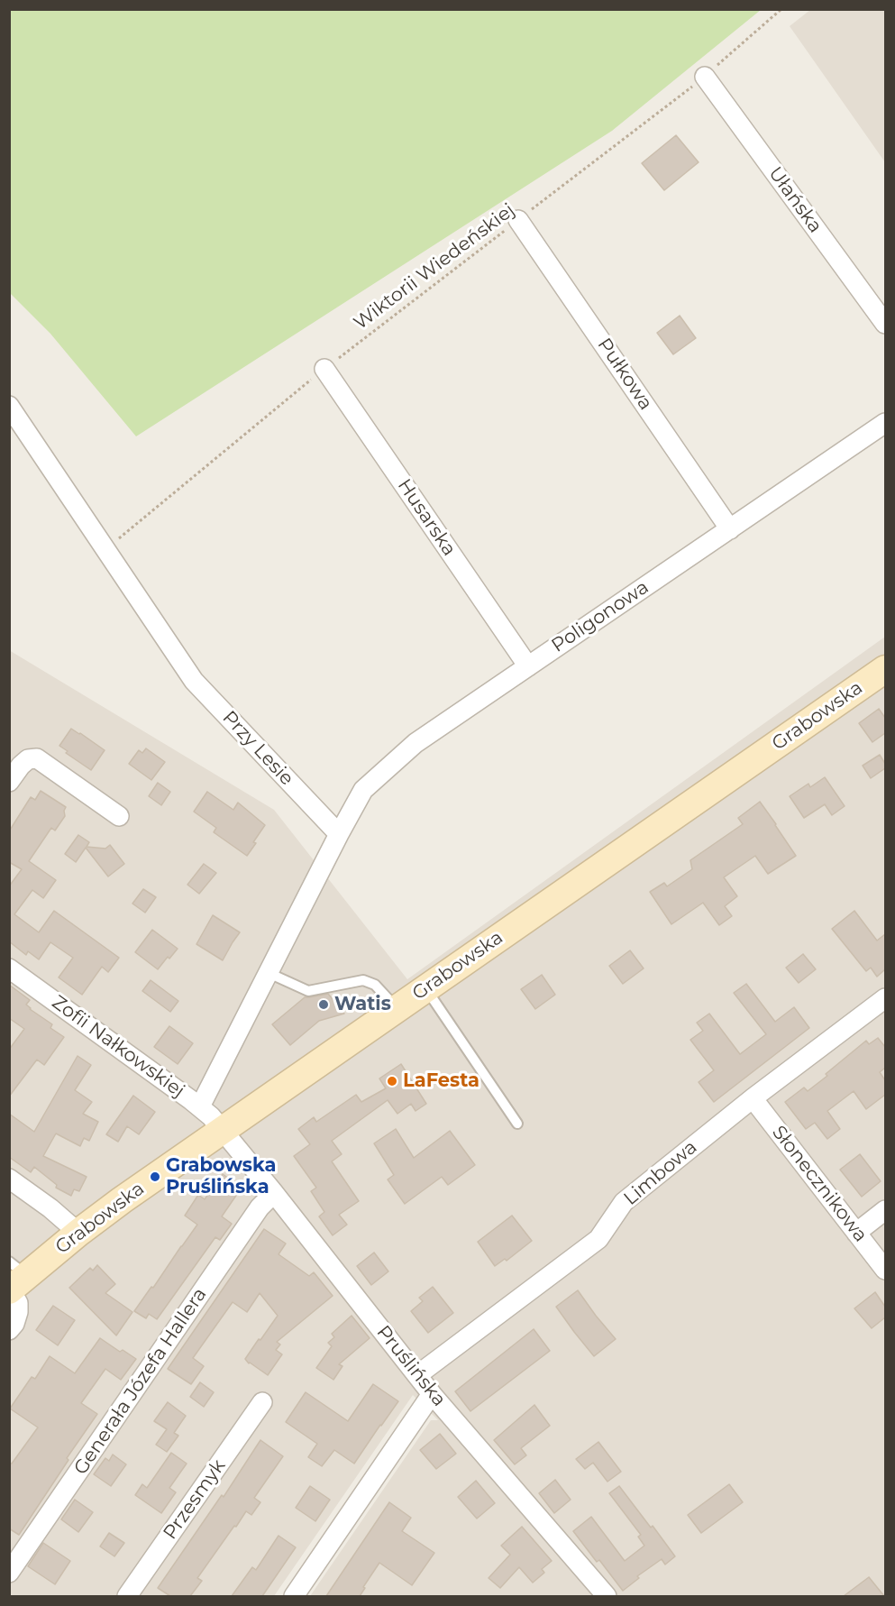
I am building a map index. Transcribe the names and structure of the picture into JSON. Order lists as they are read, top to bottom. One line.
{"streets":{"street":["Ułańska","Pułkowa","Husarska","Poligonowa","Grabowska","Przy Lesie","Zofii Nałkowskiej","Limbowa","Słonecznikowa","Pruślińska","Generała Józefa Hallera","Przesmyk"],"path":["Wiktorii Wiedeńskiej"]},"crossings":[["Ułańska","Wiktorii Wiedeńskiej"],["Wiktorii Wiedeńskiej","Pułkowa"],["Wiktorii Wiedeńskiej","Husarska"],["Wiktorii Wiedeńskiej","Przy Lesie"],["Pułkowa","Poligonowa"],["Husarska","Poligonowa"],["Poligonowa","Przy Lesie"],["Grabowska","Zofii Nałkowskiej"],["Grabowska","Pruślińska"],["Zofii Nałkowskiej","Pruślińska"],["Limbowa","Słonecznikowa"],["Limbowa","Pruślińska"],["Pruślińska","Generała Józefa Hallera"]],"places":["Watis","LaFesta","Grabowska Pruślińska"]}
